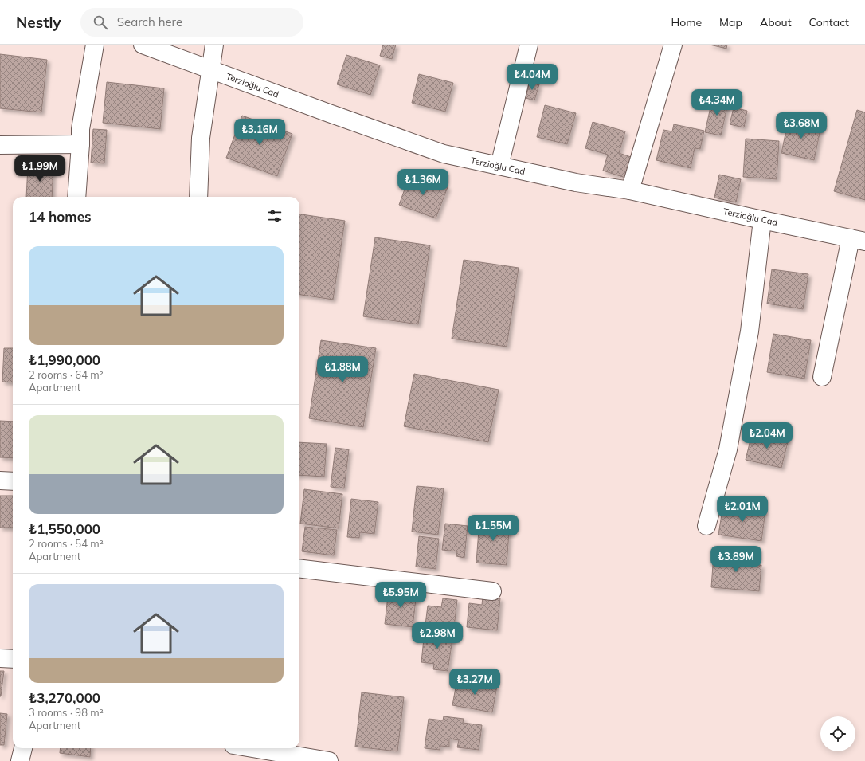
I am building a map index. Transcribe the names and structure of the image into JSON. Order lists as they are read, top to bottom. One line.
{"streets":{"street":["Terzioğlu Cad"]},"page":{"header":"Nestly","search":"Search here","nav":["Home","Map","About","Contact"],"price":["₺4.04M","₺4.34M","₺3.68M","₺3.16M","₺1.99M","₺1.36M","₺1.88M","₺2.04M","₺2.01M","₺1.55M","₺3.89M","₺5.95M","₺2.98M","₺3.27M"],"heading":"14 homes","list":[{"name":"₺1,990,000","note":"2 rooms · 64 m² · Apartment"},{"name":"₺1,550,000","note":"2 rooms · 54 m² · Apartment"},{"name":"₺3,270,000","note":"3 rooms · 98 m² · Apartment"}]}}
